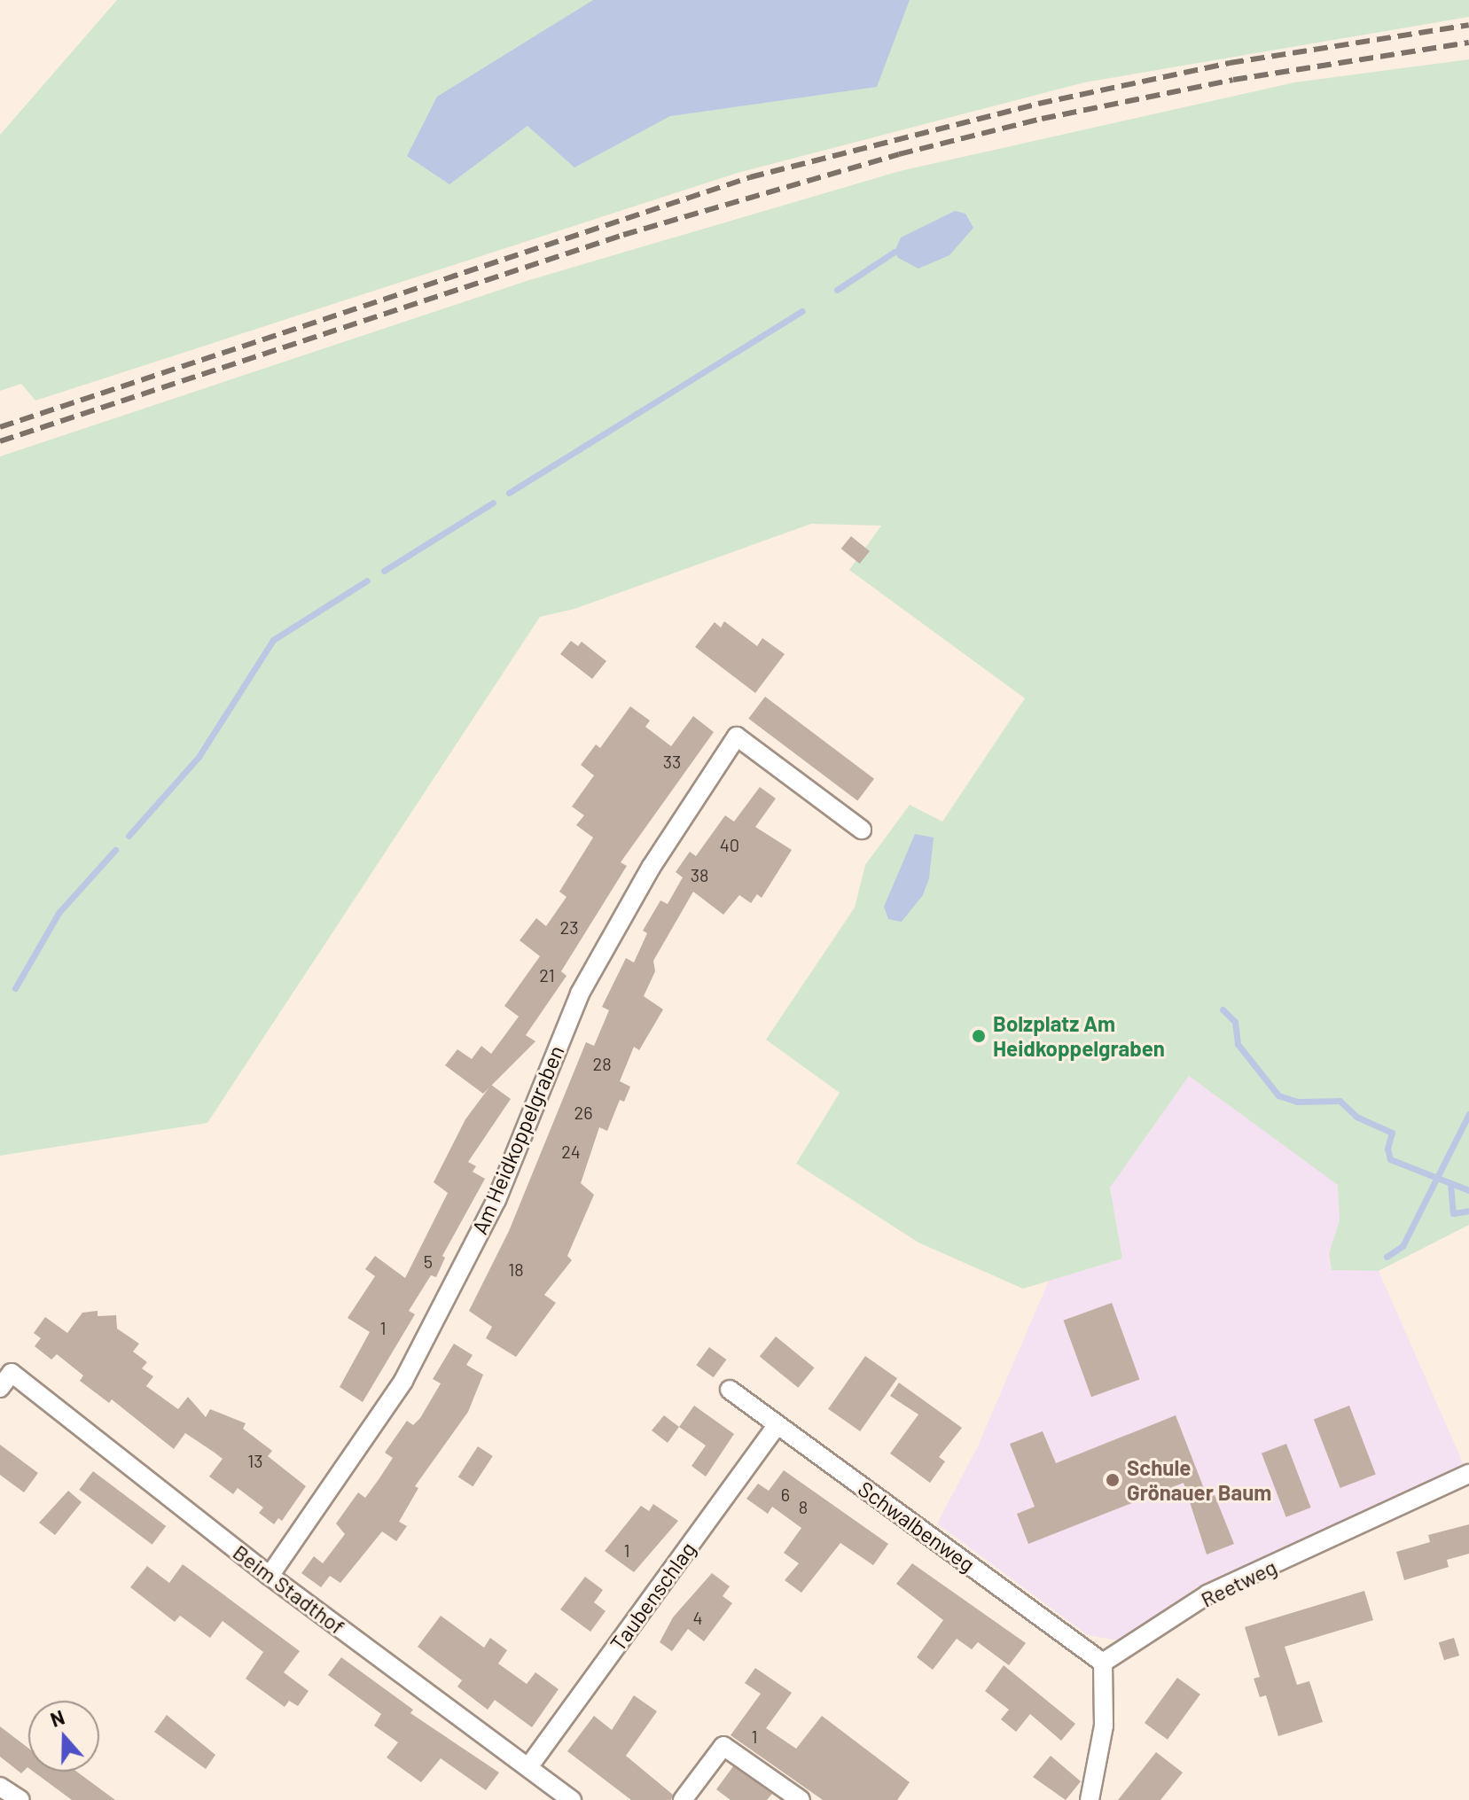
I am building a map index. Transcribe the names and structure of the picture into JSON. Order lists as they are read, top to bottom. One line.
{"streets":{"street":["Am Heidkoppelgraben","Schwalbenweg","Reetweg","Beim Stadthof","Taubenschlag"]},"crossings":[["Am Heidkoppelgraben","Beim Stadthof"],["Schwalbenweg","Reetweg"],["Schwalbenweg","Taubenschlag"],["Beim Stadthof","Taubenschlag"]],"places":["Bolzplatz Am Heidkoppelgraben","Schule Grönauer Baum"],"house_numbers":["33","40","38","23","21","28","26","24","5","18","1","13","6","8","1","4","1"],"north":"top"}
